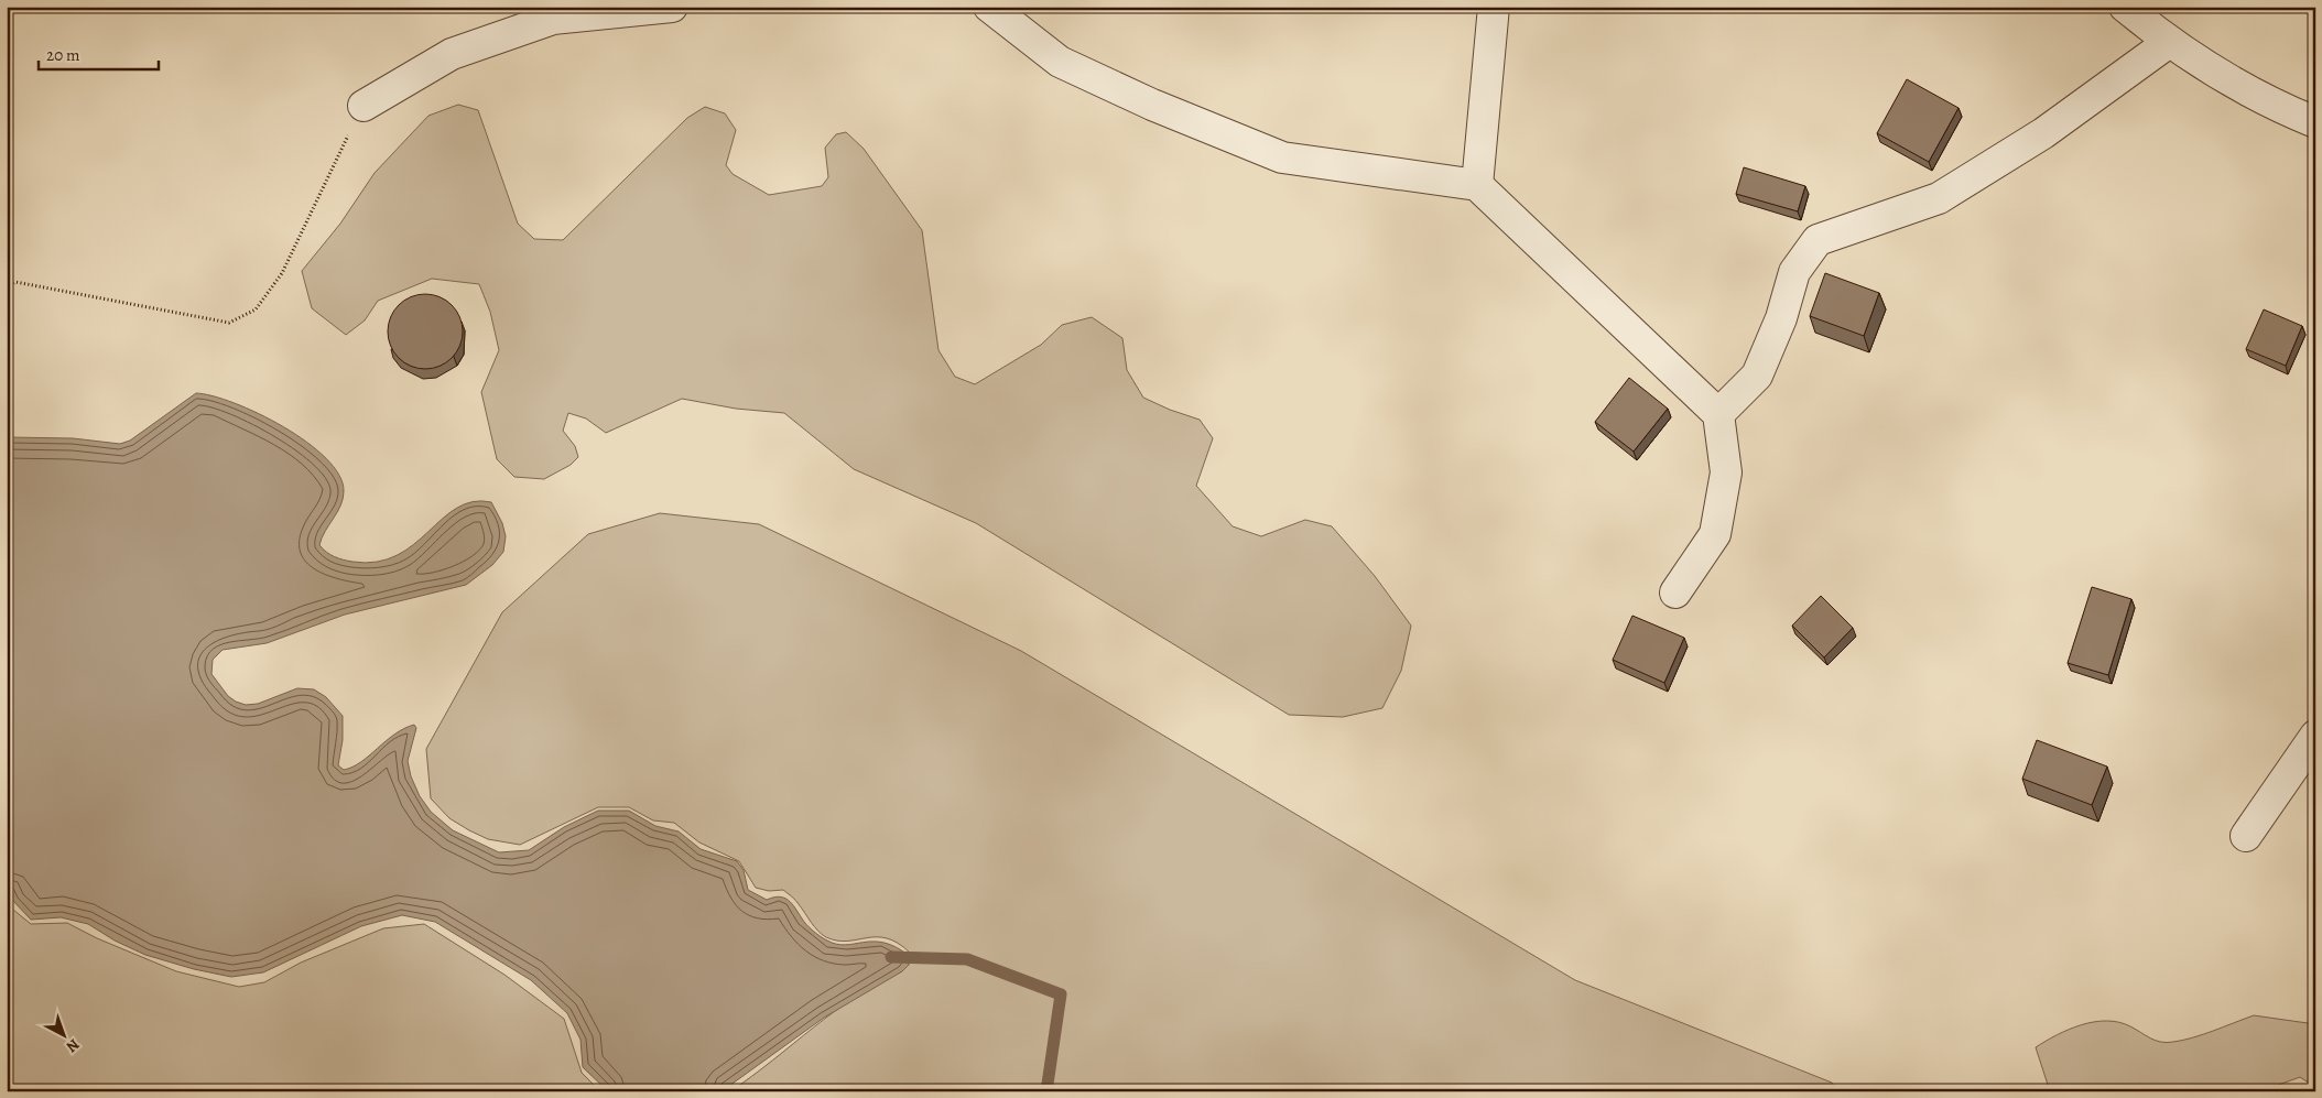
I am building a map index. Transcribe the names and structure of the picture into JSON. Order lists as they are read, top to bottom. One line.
{"scale_bar":"20 m","north":"bottom right"}
